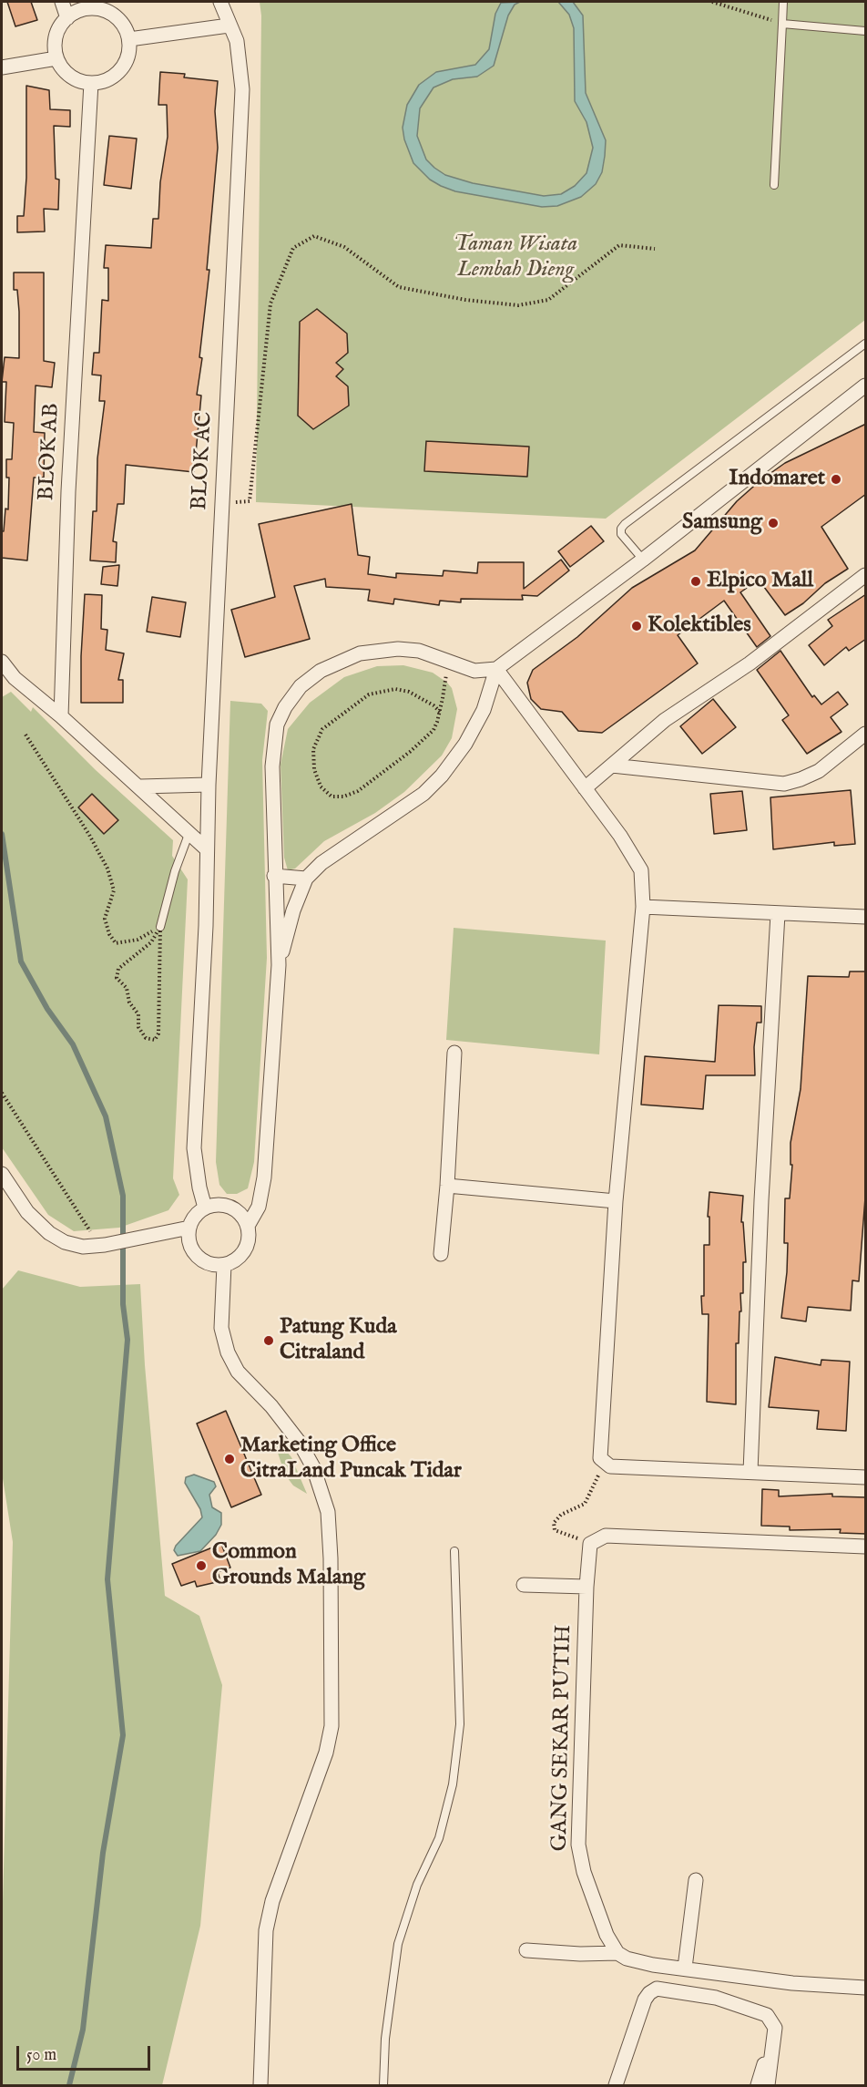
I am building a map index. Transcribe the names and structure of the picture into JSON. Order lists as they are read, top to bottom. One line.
{"streets":{"street":["BLOK AB","BLOK AC","GANG SEKAR PUTIH"]},"parks":["Taman Wisata Lembah Dieng"],"places":["Indomaret","Samsung","Elpico Mall","Kolektibles","Patung Kuda Citraland","Marketing Office CitraLand Puncak Tidar","Common Grounds Malang"],"scale_bar":"50 m"}
